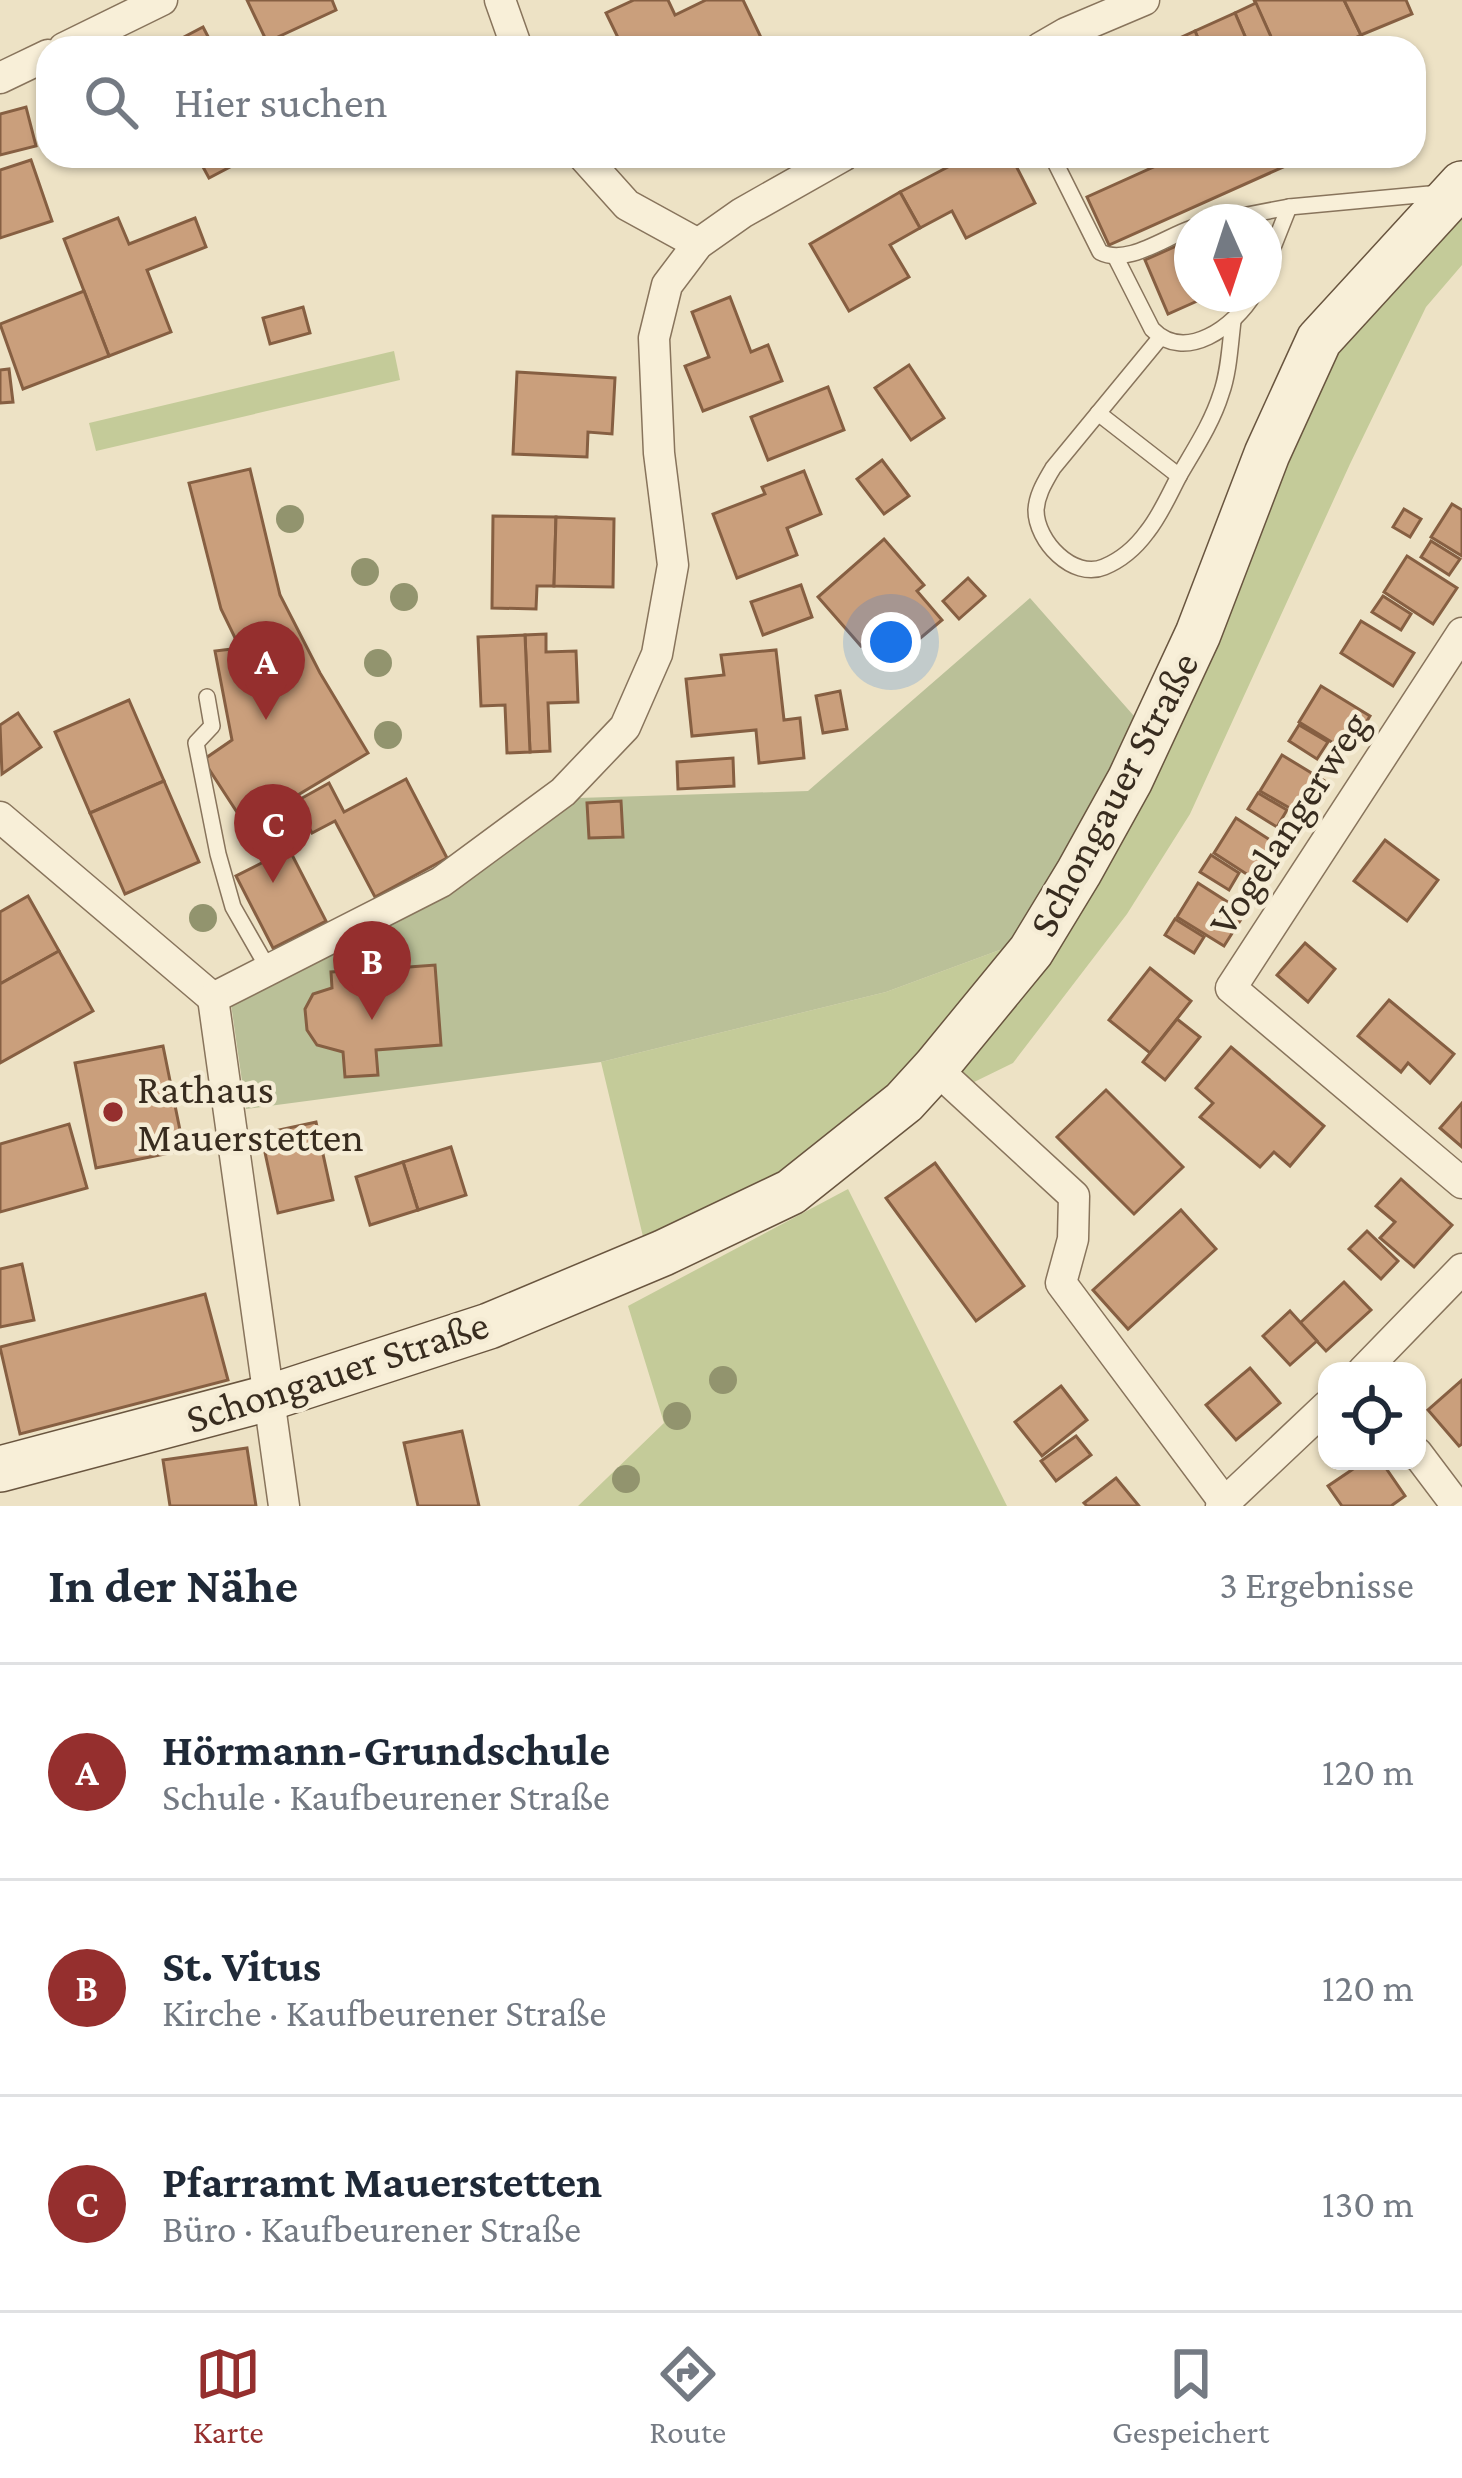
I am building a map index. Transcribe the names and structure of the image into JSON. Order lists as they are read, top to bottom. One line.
{"streets":{"main road":["Schongauer Straße"],"street":["Vogelangerweg"]},"places":["Rathaus Mauerstetten"],"north":"bottom","page":{"search":"Hier suchen","pins":["A","C","B"],"heading":["In der Nähe","3 Ergebnisse"],"list":[{"mark":"A","name":"Hörmann-Grundschule","note":"Schule · Kaufbeurener Straße","value":"120 m"},{"mark":"B","name":"St. Vitus","note":"Kirche · Kaufbeurener Straße","value":"120 m"},{"mark":"C","name":"Pfarramt Mauerstetten","note":"Büro · Kaufbeurener Straße","value":"130 m"}],"nav":["Karte","Route","Gespeichert"]}}
